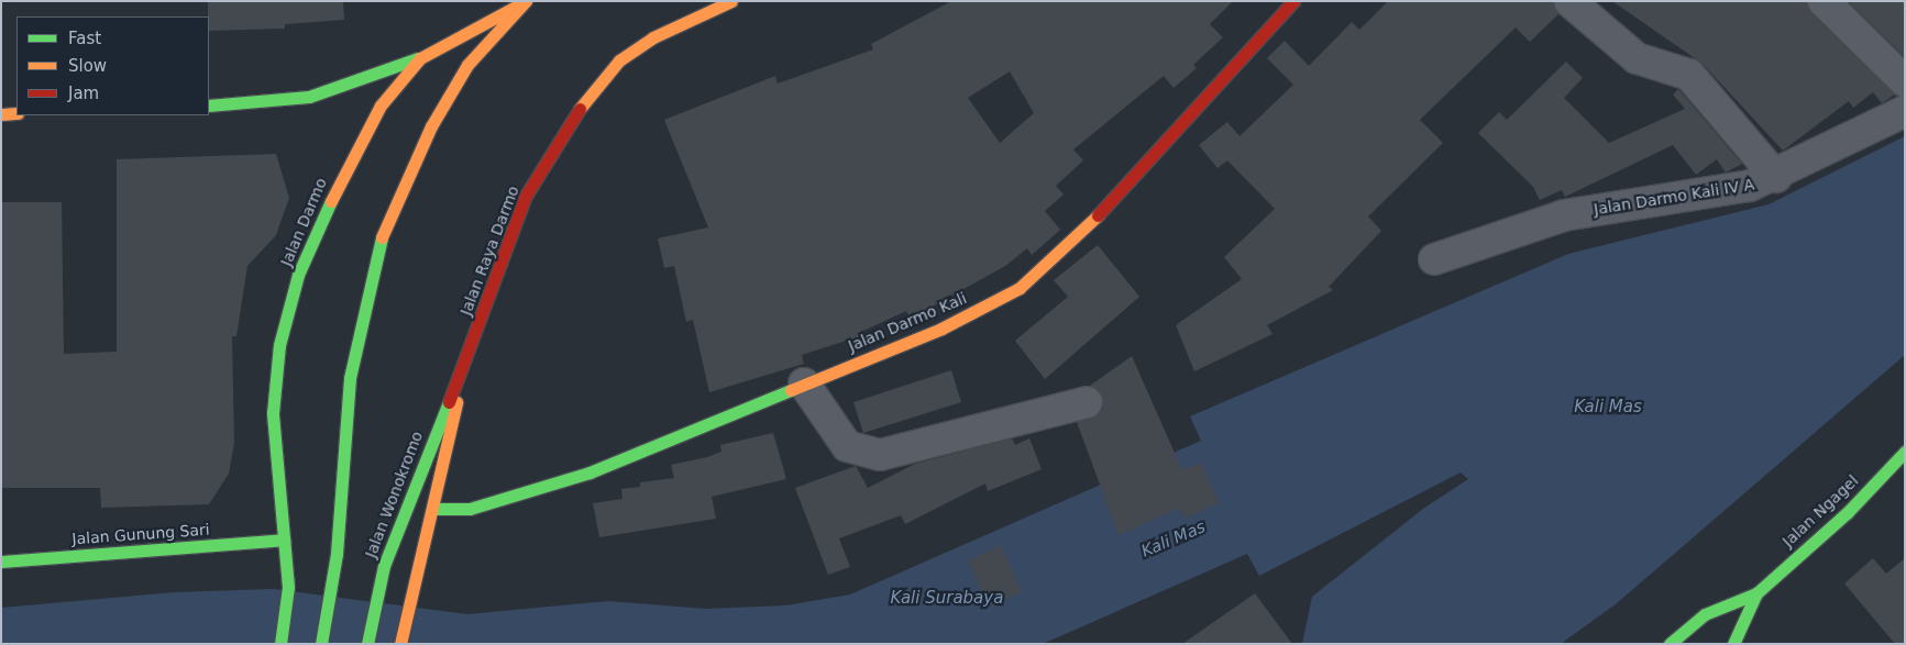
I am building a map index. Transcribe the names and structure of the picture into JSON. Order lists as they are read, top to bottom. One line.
{"streets":{"main road":["Jalan Darmo","Jalan Raya Darmo","Jalan Darmo Kali","Jalan Wonokromo","Jalan Ngagel","Jalan Gunung Sari"],"street":["Jalan Darmo Kali IV A"]},"crossings":[["Jalan Darmo","Jalan Gunung Sari"],["Jalan Raya Darmo","Jalan Darmo Kali"],["Jalan Raya Darmo","Jalan Wonokromo"]],"water":["Kali Mas","Kali Surabaya"],"legend":["Fast","Slow","Jam"]}
